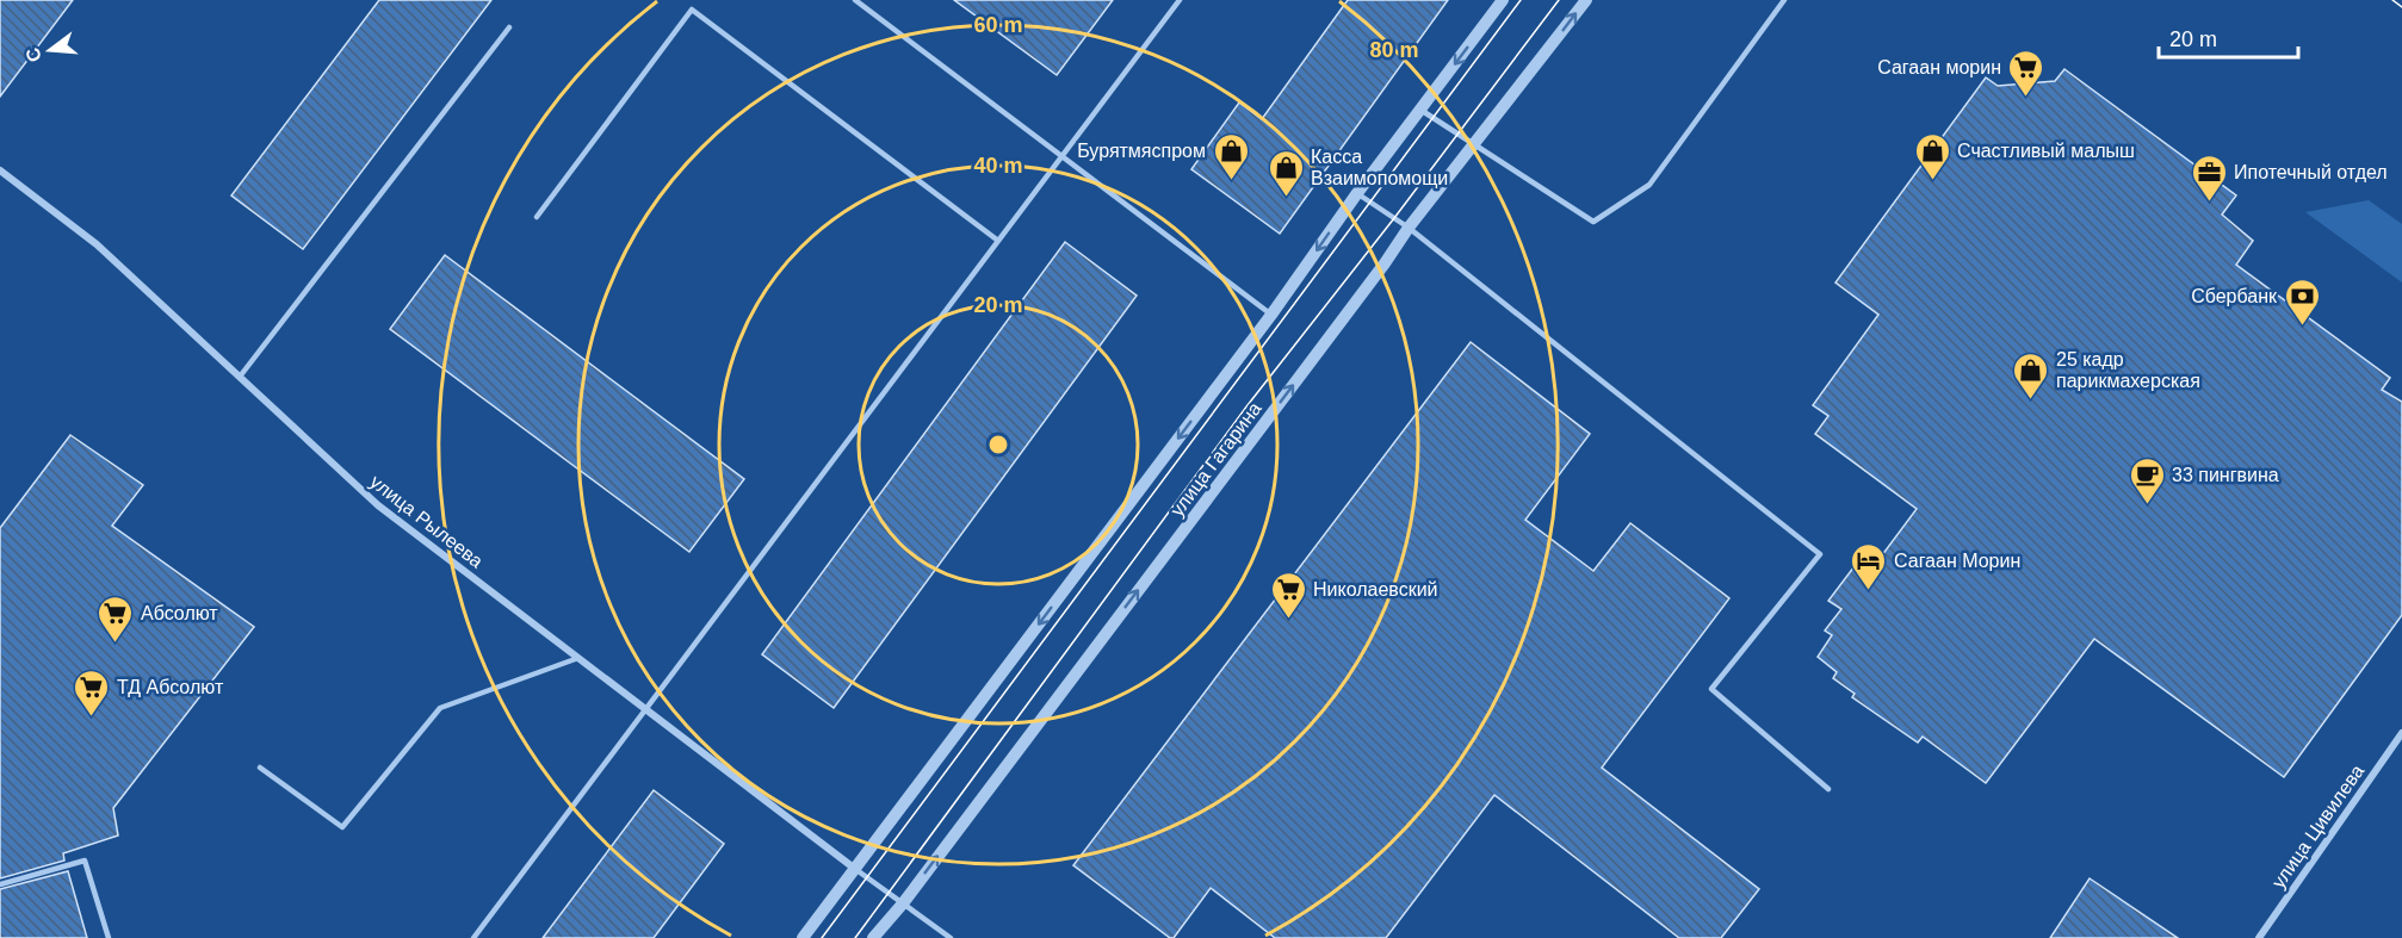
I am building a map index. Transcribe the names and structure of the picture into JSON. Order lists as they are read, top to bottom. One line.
{"streets":{"street":["улица Гагарина","улица Рылеева","улица Цивилева"]},"places":{"supermarket":["Сагаан морин","Николаевский","Абсолют","ТД Абсолют"],"shop":["Бурятмяспром","Счастливый малыш","Касса Взаимопомощи","25 кадр парикмахерская"],"office":["Ипотечный отдел"],"bank":["Сбербанк"],"cafe":["33 пингвина"],"hotel":["Сагаан Морин"]},"scale_bar":"20 m","north":"left","rings":["60 m","80 m","40 m","20 m"]}
